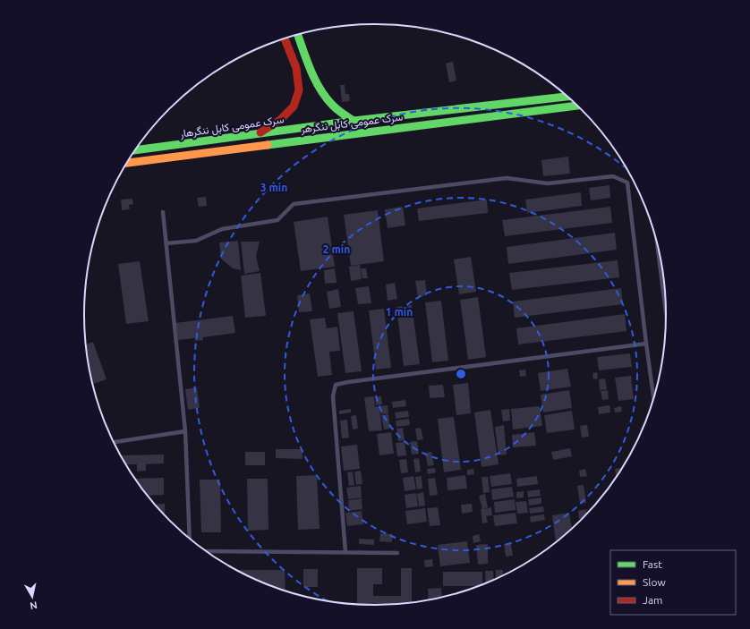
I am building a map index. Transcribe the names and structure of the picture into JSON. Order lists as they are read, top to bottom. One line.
{"streets":{"main road":["سرک عمومی کابل ننگرهر","سرک عمومی کابل ننگرهار"]},"legend":["Fast","Slow","Jam"],"north":"bottom","rings":["3 min","2 min","1 min"]}
